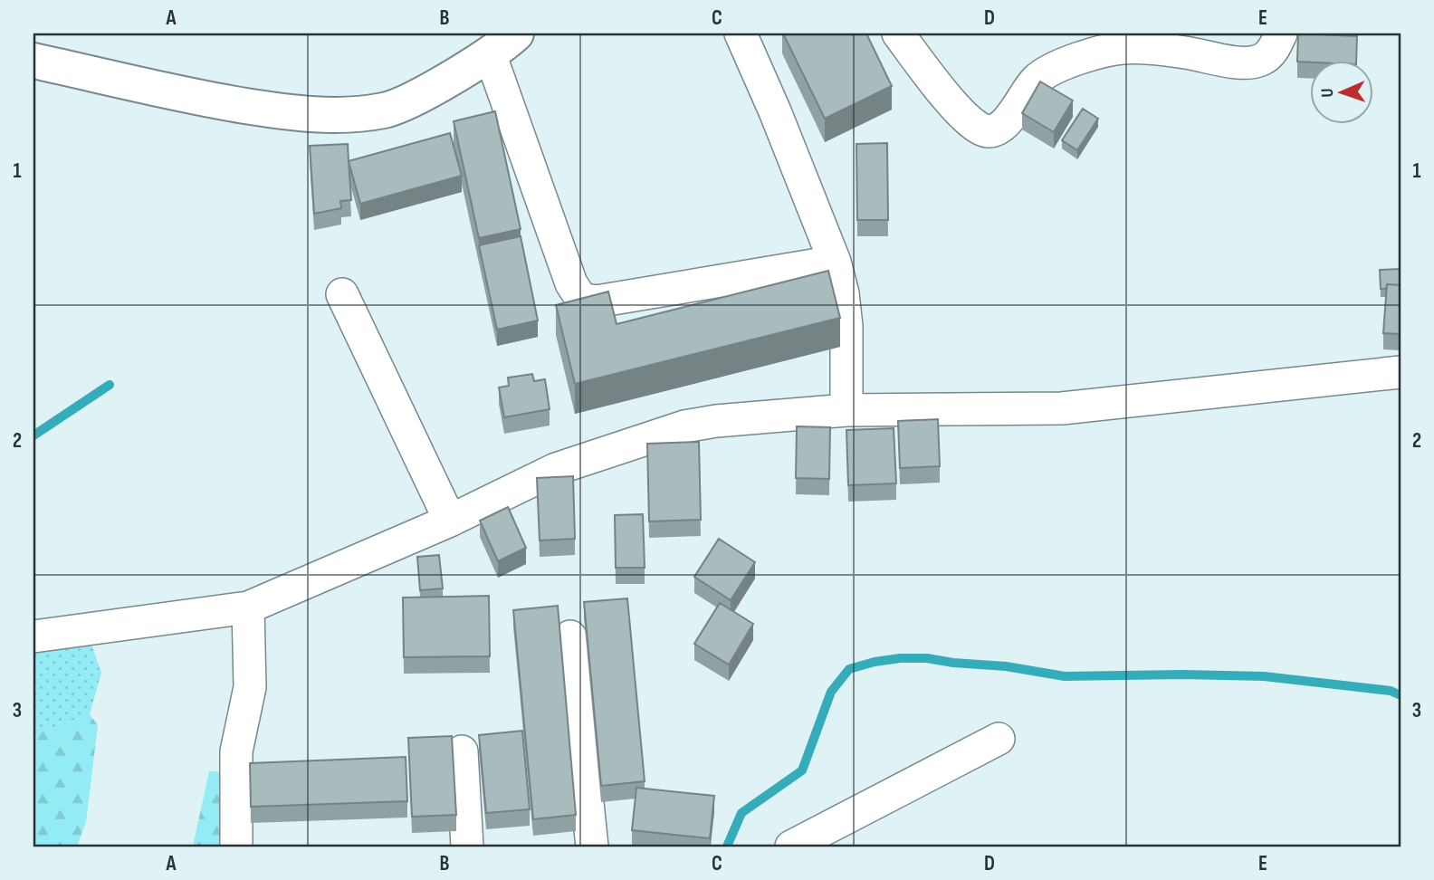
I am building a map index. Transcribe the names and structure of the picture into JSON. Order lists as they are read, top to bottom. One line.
{"north":"left","grid":{"columns":["A","B","C","D","E"],"rows":["1","2","3"]}}
